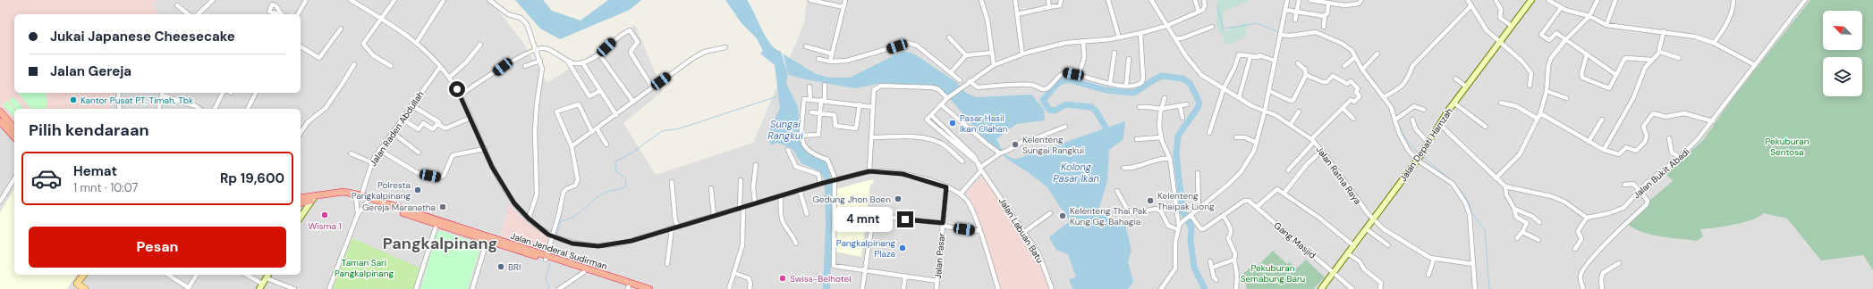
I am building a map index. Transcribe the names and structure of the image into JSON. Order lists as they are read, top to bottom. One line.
{"streets":{"highway":["Jalan Jenderal Sudirman"],"main road":["Jalan Depati Hamzah"],"street":["Jalan Raden Abdullah","Jalan Bukit Abadi","Jalan Ratna Raya","Jalan Labuan Batu","Gang Masjid","Jalan Pasar"]},"crossings":[["Jalan Raden Abdullah","Jalan Jenderal Sudirman"],["Jalan Depati Hamzah","Jalan Ratna Raya"],["Jalan Depati Hamzah","Gang Masjid"]],"districts":["Pangkalpinang"],"water":["Sungai Rangkui","Kolong Pasar Ikan"],"parks":["Pekuburan Sentosa","Taman Sari Pangkalpinang","Pekuburan Semabung Baru"],"places":["Kantor Pusat PT. Timah, Tbk","Pasar Hasil Ikan Olahan","Kelenteng Sungai Rangkui","Polresta Pangkalpinang","Gedung Jhon Boen","Kelenteng Thaipak Liong","Gereja Maranatha","Wisma 1","Kelenteng Thai Pak Kung Gg. Bahagia","Pangkalpinang Plaza","BRI","Swiss-Belhotel"],"north":"top left","page":{"banner":["Jukai Japanese Cheesecake","Jalan Gereja"],"heading":"Pilih kendaraan","list":[{"name":"Hemat","note":"1 mnt · 10:07","value":"Rp 19,600"}],"bubble":"4 mnt","buttons":"Pesan"}}
